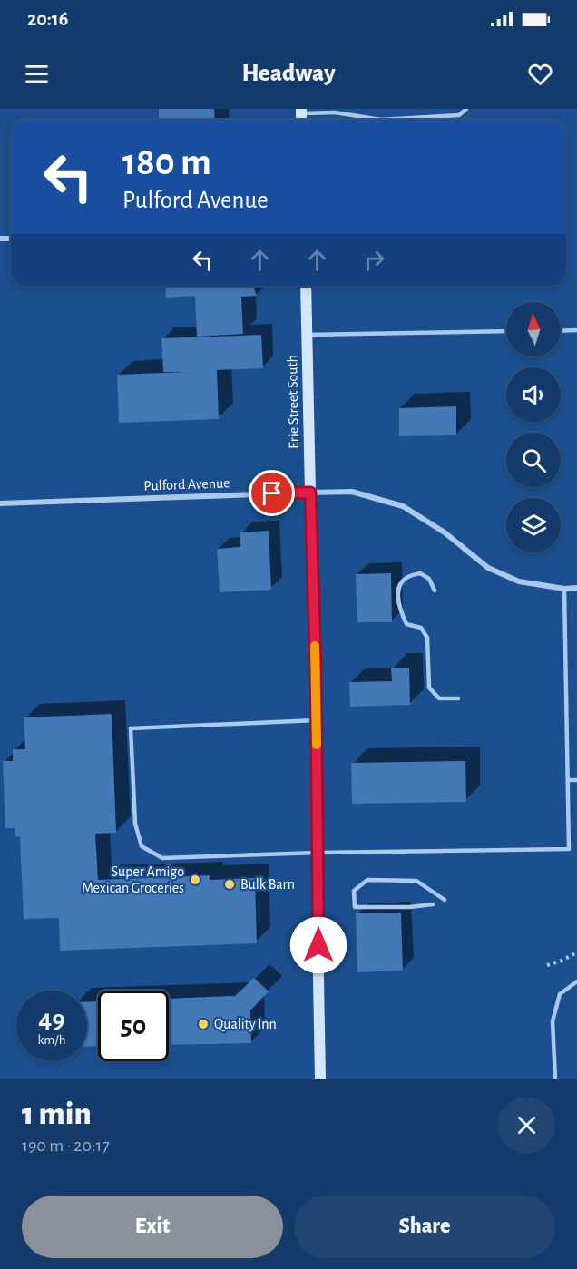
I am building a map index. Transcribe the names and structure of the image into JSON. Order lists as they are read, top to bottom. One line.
{"streets":{"main road":["Erie Street South"],"street":["Pulford Avenue"]},"crossings":[["Erie Street South","Pulford Avenue"]],"places":["Super Amigo Mexican Groceries","Bulk Barn","Quality Inn"],"north":"top","page":{"status":"20:16","header":"Headway","turn":["180 m","Pulford Avenue"],"speed":"49 km/h","limit":"50","heading":["1 min","190 m · 20:17"],"buttons":["Exit","Share"]}}
